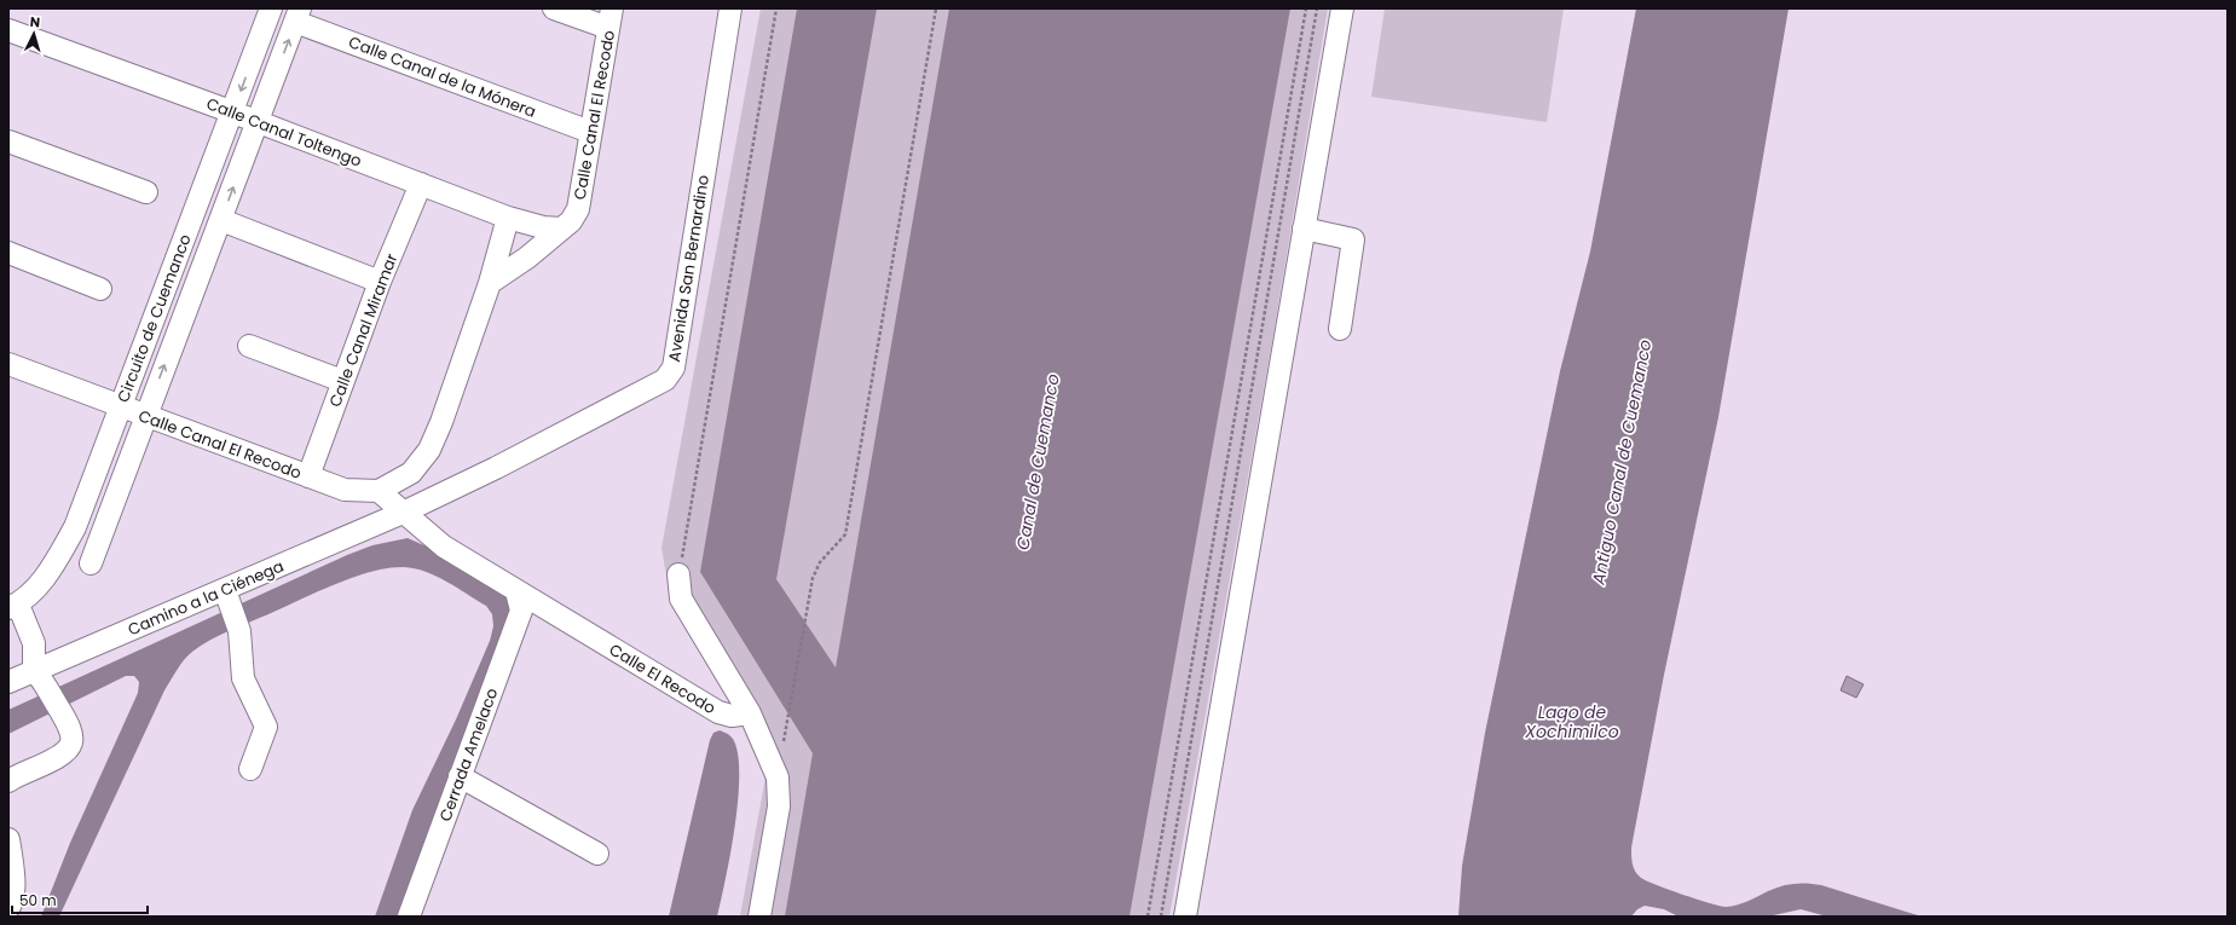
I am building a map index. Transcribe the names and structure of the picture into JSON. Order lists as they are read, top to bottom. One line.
{"streets":{"street":["Calle Canal de la Mónera","Calle Canal El Recodo","Calle Canal Toltengo","Avenida San Bernardino","Circuito de Cuemanco","Calle Canal Miramar","Camino a la Ciénega","Calle El Recodo","Cerrada Amelaco"]},"crossings":[["Calle Canal de la Mónera","Calle Canal El Recodo"],["Calle Canal de la Mónera","Circuito de Cuemanco"],["Calle Canal El Recodo","Calle Canal Toltengo"],["Calle Canal El Recodo","Circuito de Cuemanco"],["Calle Canal El Recodo","Calle Canal Miramar"],["Calle Canal Toltengo","Circuito de Cuemanco"],["Calle Canal Toltengo","Calle Canal Miramar"],["Avenida San Bernardino","Camino a la Ciénega"],["Avenida San Bernardino","Calle El Recodo"],["Camino a la Ciénega","Calle El Recodo"],["Calle El Recodo","Cerrada Amelaco"]],"water":["Canal de Cuemanco","Antiguo Canal de Cuemanco","Lago de Xochimilco"],"scale_bar":"50 m","north":"top"}
